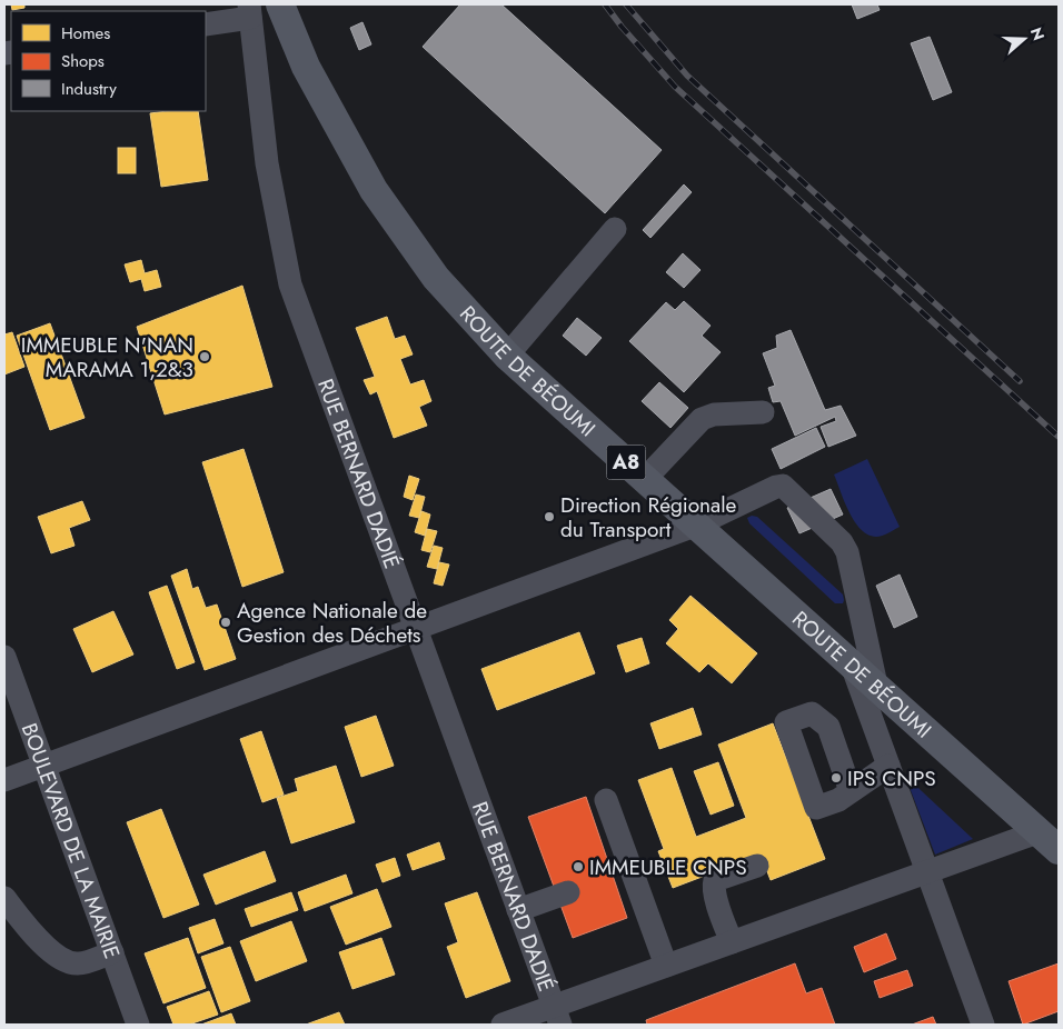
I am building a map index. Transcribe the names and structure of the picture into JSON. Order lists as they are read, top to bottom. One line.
{"streets":{"main road":["ROUTE DE BÉOUMI","A8"],"street":["RUE BERNARD DADIÉ","BOULEVARD DE LA MAIRIE"]},"places":["IMMEUBLE N'NAN MARAMA 1,2&3","Direction Régionale du Transport","Agence Nationale de Gestion des Déchets","IPS CNPS","IMMEUBLE CNPS"],"legend":["Homes","Shops","Industry"],"north":"right"}
